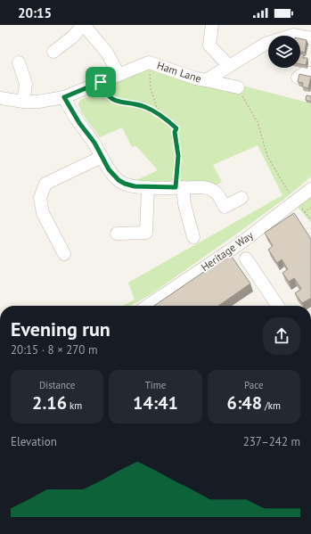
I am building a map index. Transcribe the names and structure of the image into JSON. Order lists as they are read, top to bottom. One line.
{"streets":{"street":["Ham Lane","Heritage Way"]},"page":{"status":"20:15","heading":["Evening run","20:15 · 8 × 270 m"],"stats":[["Distance","2.16 km"],["Time","14:41"],["Pace","6:48 /km"]],"chart":["Elevation","237–242 m"]}}
